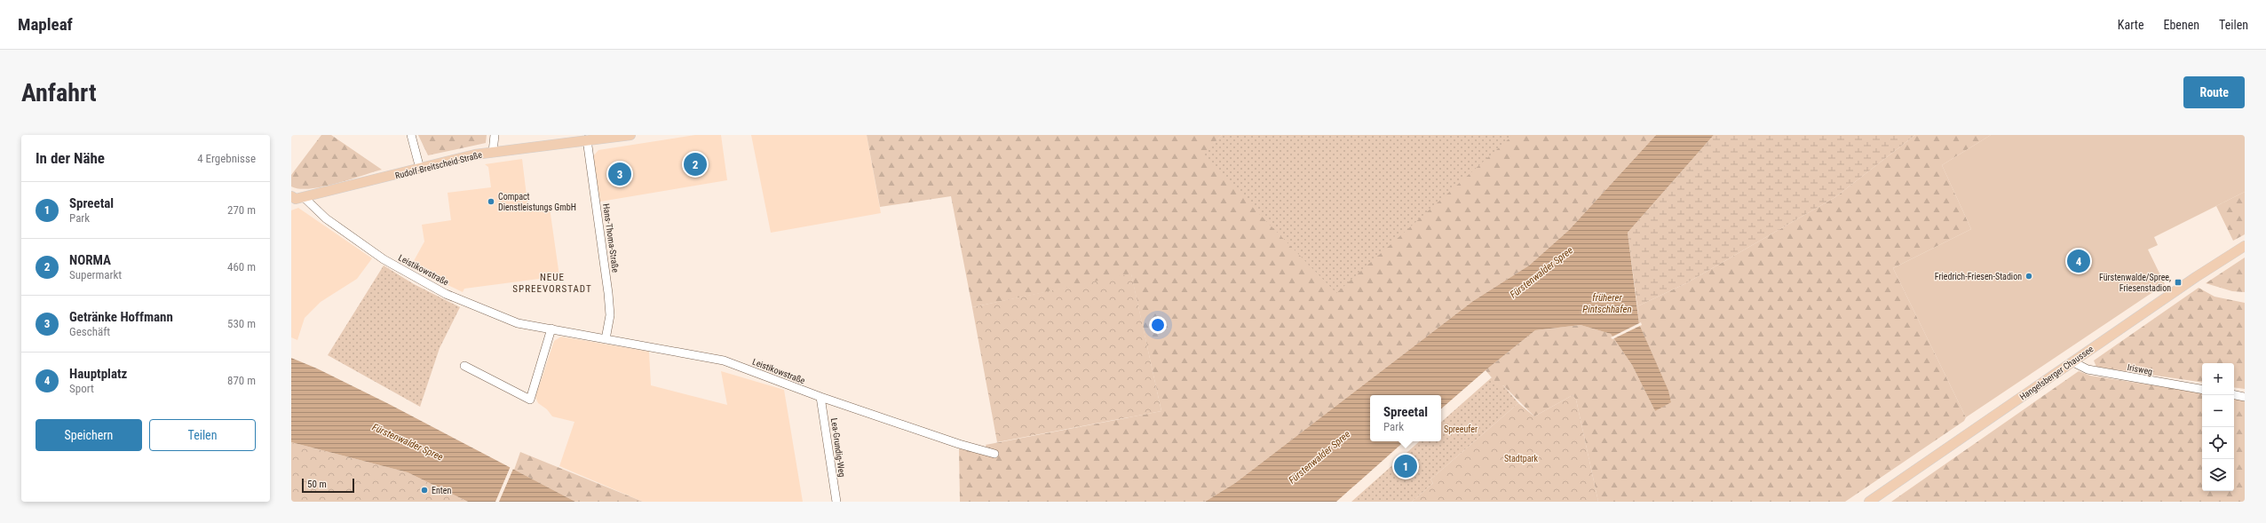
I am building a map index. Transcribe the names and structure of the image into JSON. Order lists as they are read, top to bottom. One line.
{"streets":{"main road":["Rudolf-Breitscheid-Straße","Hangelsberger Chaussee"],"street":["Hans-Thoma-Straße","Leistikowstraße","Irisweg","Lea-Grundig-Weg"]},"crossings":[["Rudolf-Breitscheid-Straße","Hans-Thoma-Straße"],["Rudolf-Breitscheid-Straße","Leistikowstraße"],["Hans-Thoma-Straße","Leistikowstraße"],["Leistikowstraße","Lea-Grundig-Weg"],["Irisweg","Hangelsberger Chaussee"]],"districts":["NEUE SPREEVORSTADT"],"water":["Fürstenwalder Spree","früherer Pintschhafen"],"parks":["Spreeufer","Stadtpark"],"places":{"other":["Compact Dienstleistungs GmbH","Friedrich-Friesen-Stadion","Enten"],"transit":["Fürstenwalde/Spree, Friesenstadion"]},"scale_bar":"50 m","page":{"header":"Mapleaf","nav":["Karte","Ebenen","Teilen"],"buttons":["Route",["Speichern","Teilen"]],"title":"Anfahrt","heading":["In der Nähe","4 Ergebnisse"],"pins":["2","3","4","1"],"list":[{"mark":"1","name":"Spreetal","note":"Park","value":"270 m"},{"mark":"2","name":"NORMA","note":"Supermarkt","value":"460 m"},{"mark":"3","name":"Getränke Hoffmann","note":"Geschäft","value":"530 m"},{"mark":"4","name":"Hauptplatz","note":"Sport","value":"870 m"}],"map_buttons":["+","−"],"popup":["Spreetal","Park"],"scale":"50 m"}}
